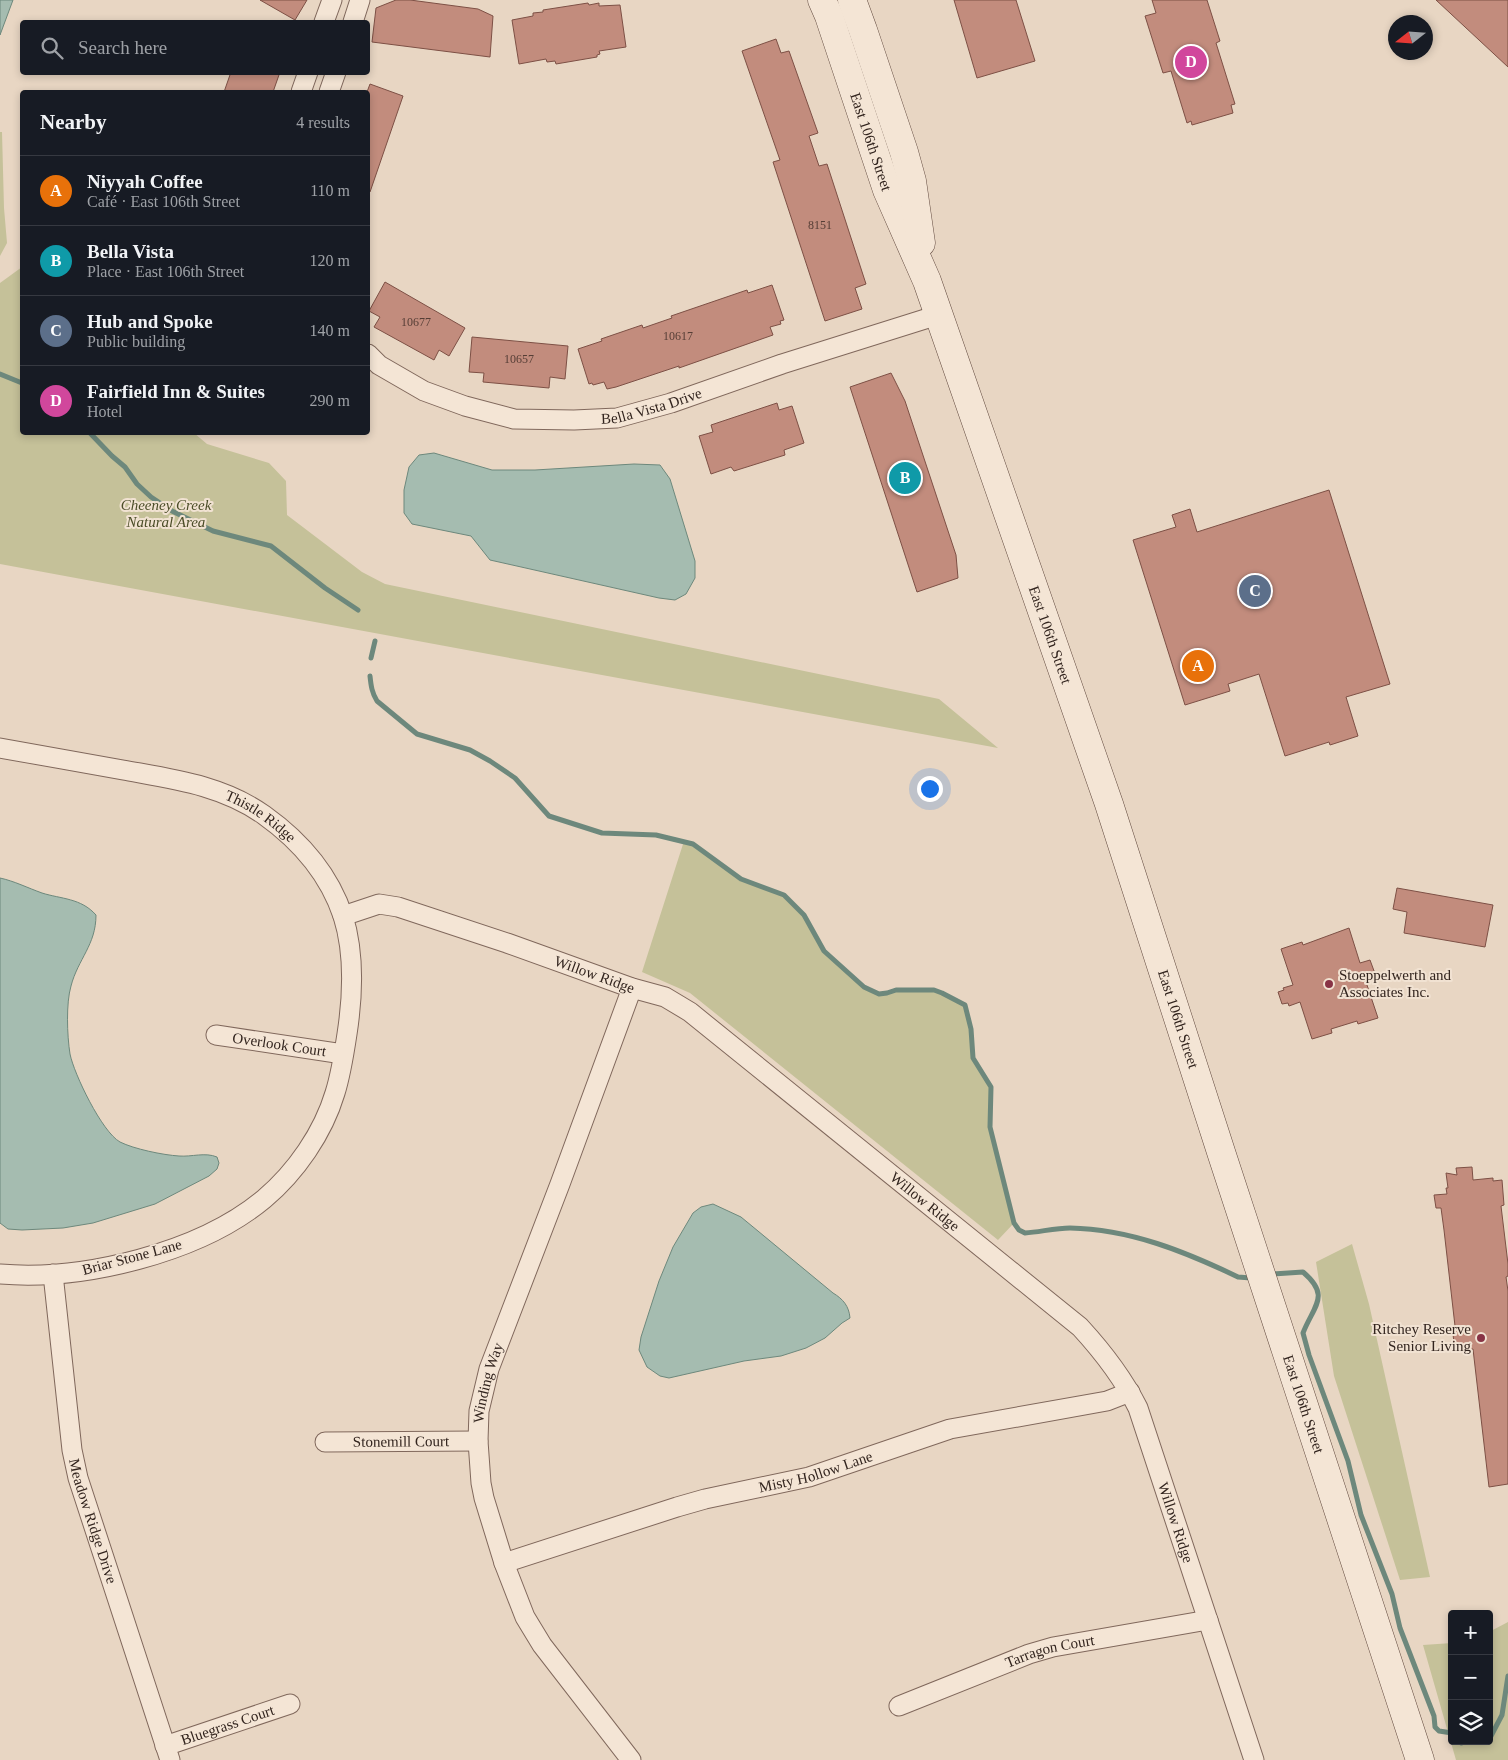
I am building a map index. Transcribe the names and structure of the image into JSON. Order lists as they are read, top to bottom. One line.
{"streets":{"main road":["East 106th Street"],"street":["Bella Vista Drive","Thistle Ridge","Willow Ridge","Overlook Court","Briar Stone Lane","Winding Way","Stonemill Court","Misty Hollow Lane","Meadow Ridge Drive","Tarragon Court","Bluegrass Court"]},"crossings":[["East 106th Street","Bella Vista Drive"],["Thistle Ridge","Willow Ridge"],["Thistle Ridge","Overlook Court"],["Thistle Ridge","Briar Stone Lane"],["Willow Ridge","Winding Way"],["Willow Ridge","Misty Hollow Lane"],["Willow Ridge","Tarragon Court"],["Overlook Court","Briar Stone Lane"],["Briar Stone Lane","Meadow Ridge Drive"],["Winding Way","Stonemill Court"],["Winding Way","Misty Hollow Lane"],["Meadow Ridge Drive","Bluegrass Court"]],"parks":["Cheeney Creek Natural Area"],"places":["Stoeppelwerth and Associates Inc.","Ritchey Reserve Senior Living"],"house_numbers":["8151","10677","10617","10657"],"north":"left","page":{"search":"Search here","pins":["D","B","C","A"],"heading":["Nearby","4 results"],"list":[{"mark":"A","name":"Niyyah Coffee","note":"Café · East 106th Street","value":"110 m"},{"mark":"B","name":"Bella Vista","note":"Place · East 106th Street","value":"120 m"},{"mark":"C","name":"Hub and Spoke","note":"Public building","value":"140 m"},{"mark":"D","name":"Fairfield Inn & Suites","note":"Hotel","value":"290 m"}],"map_buttons":["+","−"]}}
